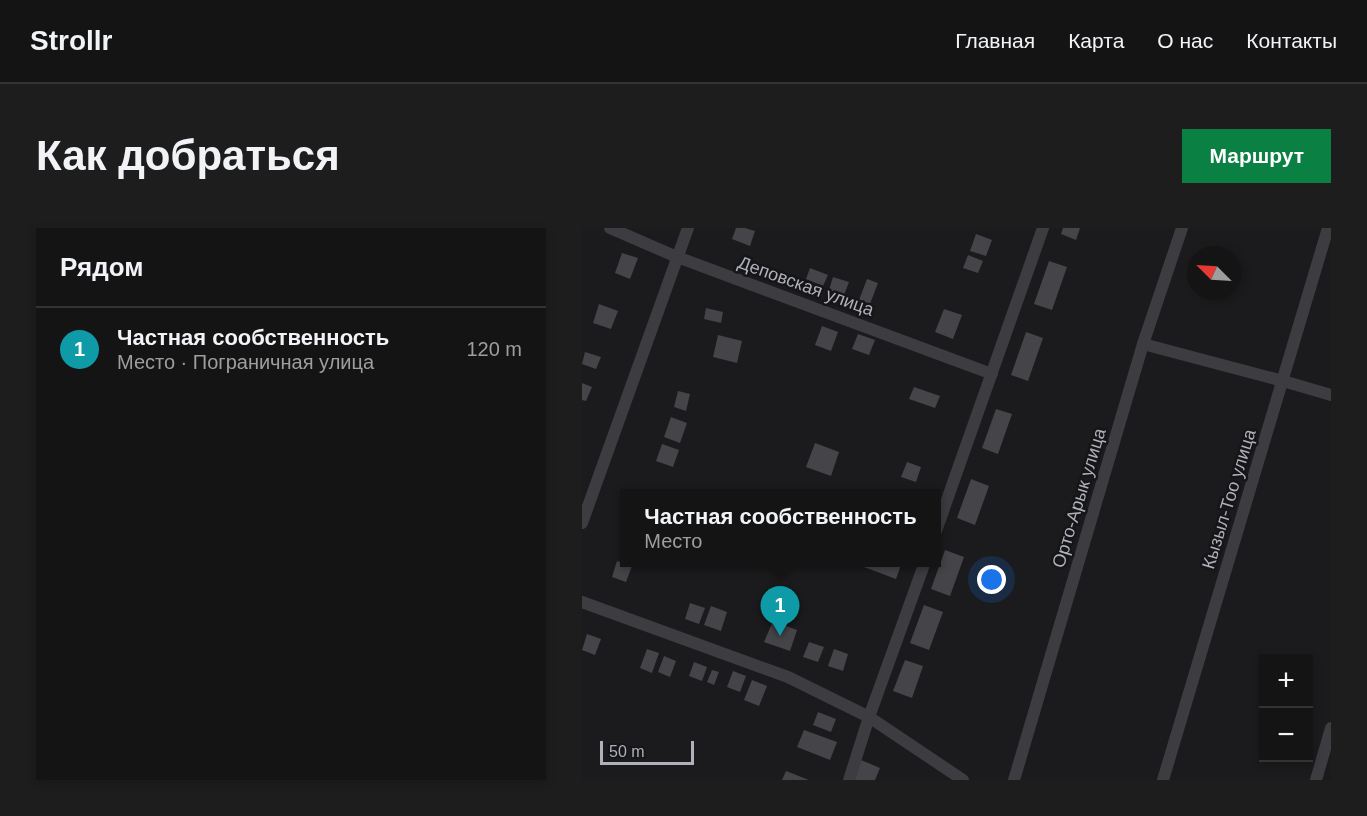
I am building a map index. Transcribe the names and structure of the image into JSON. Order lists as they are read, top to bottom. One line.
{"streets":{"street":["Деповская улица","Орто-Арык улица","Кызыл-Тоо улица"]},"scale_bar":"50 m","north":"top left","page":{"header":"Strollr","nav":["Главная","Карта","О нас","Контакты"],"buttons":"Маршрут","title":"Как добраться","heading":"Рядом","list":[{"mark":"1","name":"Частная сообственность","note":"Место · Пограничная улица","value":"120 m"}],"popup":["Частная сообственность","Место"],"pins":"1","map_buttons":["+","−"],"scale":"50 m"}}
